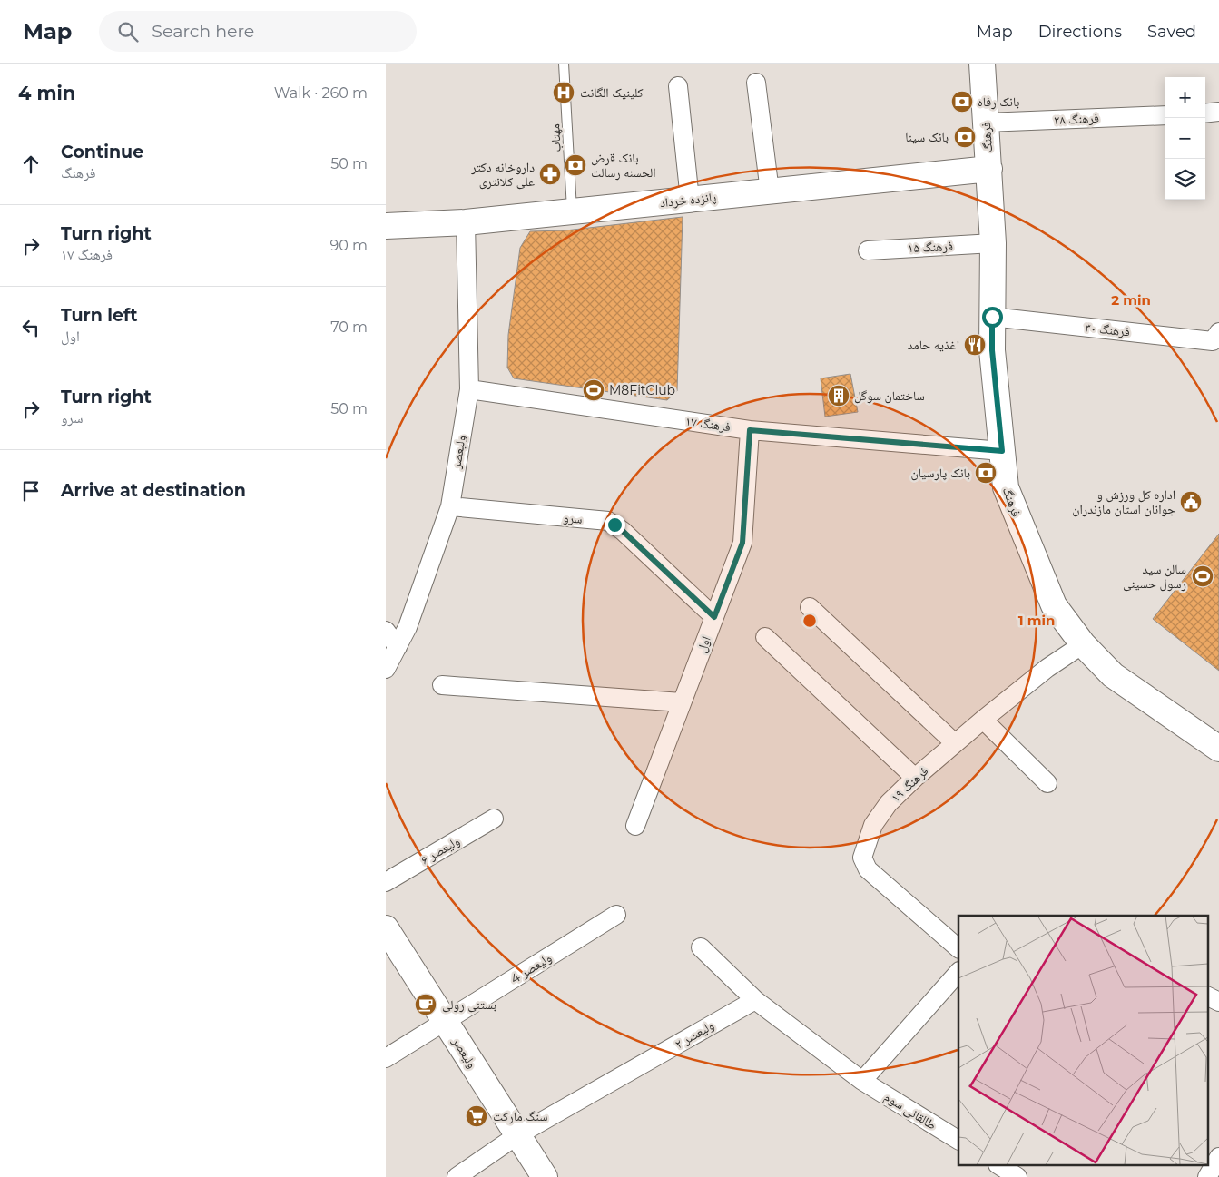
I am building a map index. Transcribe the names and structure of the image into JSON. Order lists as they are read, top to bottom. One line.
{"streets":{"main road":["فرهنگ","پانزده خرداد","ولیعصر"],"street":["فرهنگ ۲۸","فرهنگ ۱۵","فرهنگ ۳۰","فرهنگ ۱۷","سرو","اول","فرهنگ ۱۹","ولیعصر ۶","ولیعصر 4","ولیعصر ٢","طالقانی سوم"],"lane":["مهتاب"]},"crossings":[["فرهنگ ۲۸","فرهنگ"],["فرهنگ","پانزده خرداد"],["فرهنگ","فرهنگ ۱۵"],["فرهنگ","فرهنگ ۳۰"],["فرهنگ","فرهنگ ۱۷"],["فرهنگ","فرهنگ ۱۹"],["مهتاب","پانزده خرداد"],["پانزده خرداد","ولیعصر"],["فرهنگ ۱۷","ولیعصر"],["فرهنگ ۱۷","اول"],["ولیعصر","سرو"],["ولیعصر","ولیعصر 4"],["ولیعصر","ولیعصر ٢"],["سرو","اول"]],"places":{"hospital":["کلینیک الگانت"],"bank":["بانک رفاه","بانک سینا","بانک قرض الحسنه رسالت","بانک پارسیان"],"pharmacy":["داروخانه دکتر علی کلانتری"],"restaurant":["اغذیه حامد"],"sports":["M8FitClub","سالن سید رسول حسینی"],"building":["ساختمان سوگل"],"public building":["اداره کل ورزش و جوانان استان مازندران"],"cafe":["بستنی رولی"],"supermarket":["سنگ مارکت"]},"page":{"header":"Map","search":"Search here","nav":["Map","Directions","Saved"],"heading":["4 min","Walk · 260 m"],"map_buttons":["+","−"],"list":[["Continue","فرهنگ","50 m"],["Turn right","فرهنگ ۱۷","90 m"],["Turn left","اول","70 m"],["Turn right","سرو","50 m"],"Arrive at destination"]},"rings":["2 min","1 min"]}
